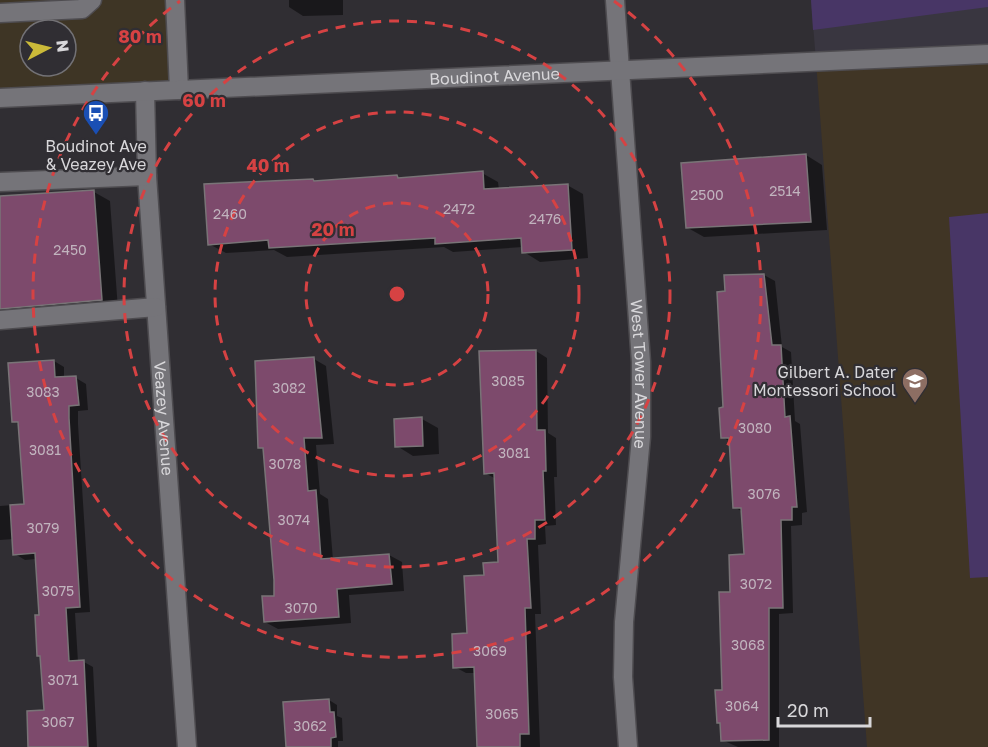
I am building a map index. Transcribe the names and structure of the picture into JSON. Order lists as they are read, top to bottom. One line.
{"streets":{"street":["Boudinot Avenue","West Tower Avenue","Veazey Avenue"]},"crossings":[["Boudinot Avenue","West Tower Avenue"],["Boudinot Avenue","Veazey Avenue"]],"places":{"bus stop":["Boudinot Ave & Veazey Ave"],"school or university":["Gilbert A. Dater Montessori School"]},"house_numbers":["2514","2500","2472","2460","2476","2450","3085","3082","3083","3080","3081","3081","3078","3076","3074","3079","3072","3075","3070","3068","3069","3071","3064","3065","3067","3062"],"scale_bar":"20 m","north":"right","rings":["80 m","60 m","40 m","20 m"]}
